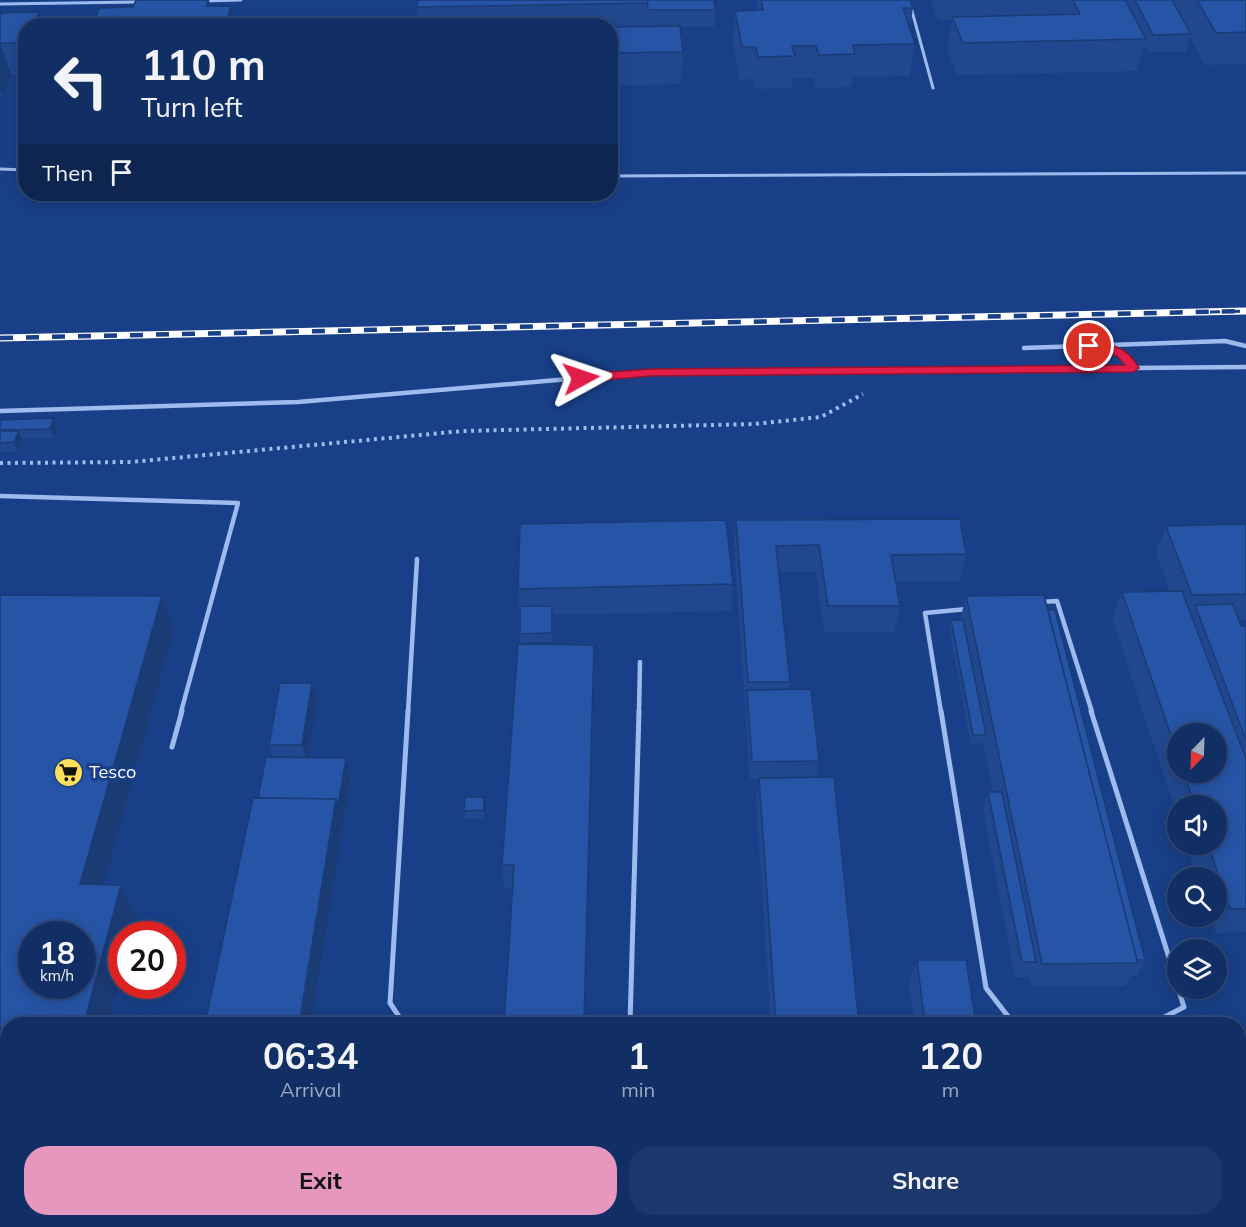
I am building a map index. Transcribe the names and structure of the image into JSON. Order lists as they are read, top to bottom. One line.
{"places":{"supermarket":["Tesco"]},"north":"bottom left","page":{"turn":["110 m","Turn left"],"then":"Then","speed":"18 km/h","limit":"20","eta":["06:34","Arrival","1","min","120","m"],"buttons":["Exit","Share"]}}
